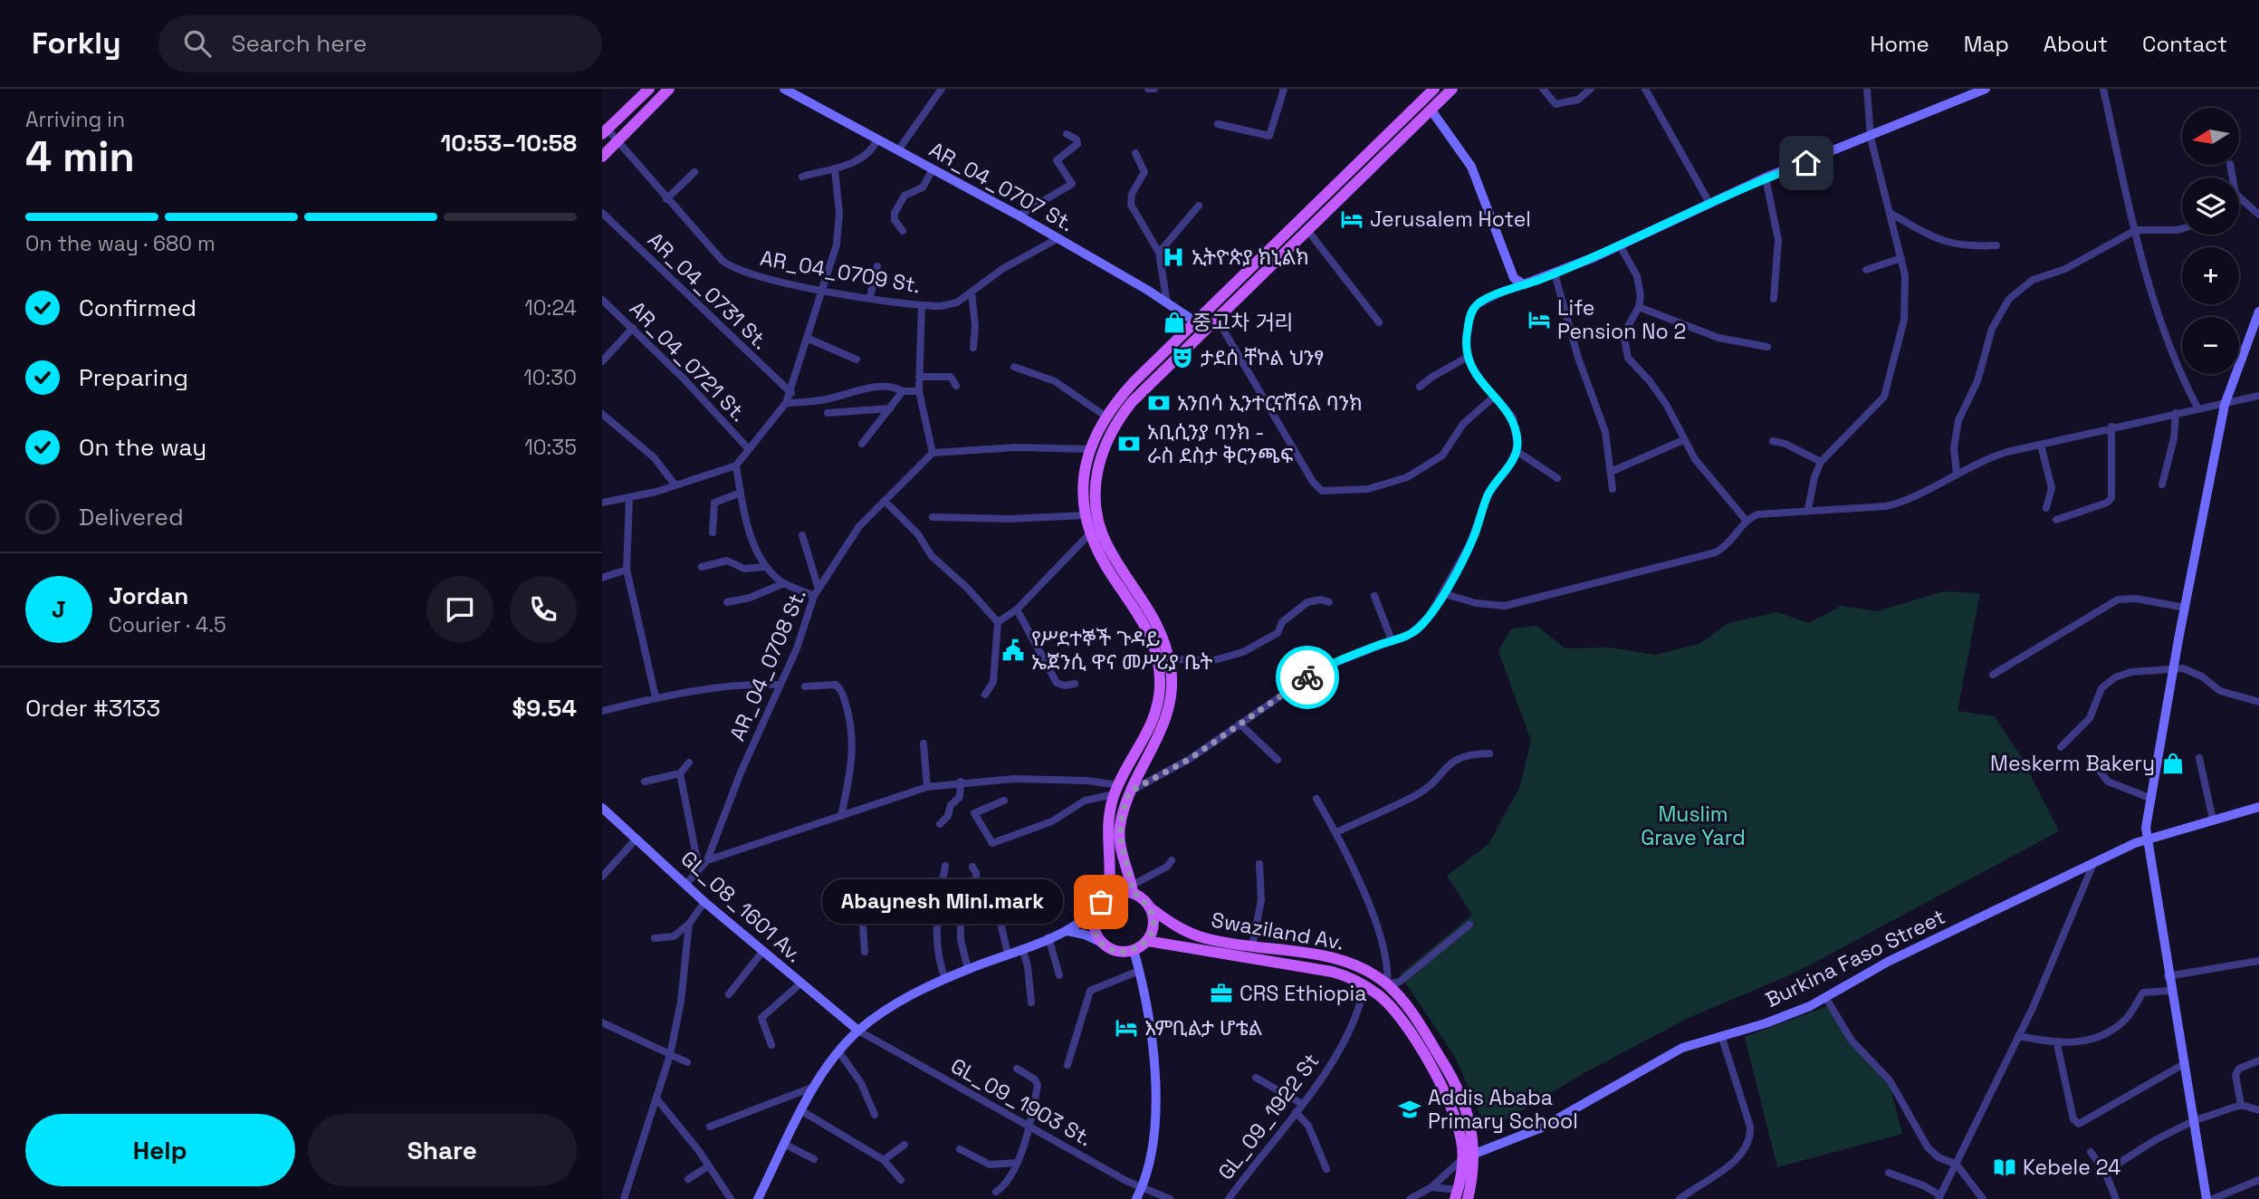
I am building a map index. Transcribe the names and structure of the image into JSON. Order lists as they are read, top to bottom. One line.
{"streets":{"main road":["AR_04_0707 St.","GL_08_1601 Av.","Swaziland Av.","Burkina Faso Street"],"street":["AR_04_0709 St.","AR_04_0731 St.","AR_04_0721 St.","AR_04_0708 St.","GL_09_1903 St.","GL_09_1922 St"]},"crossings":[["AR_04_0707 St.","AR_04_0709 St."],["AR_04_0708 St.","GL_08_1601 Av."],["GL_08_1601 Av.","GL_09_1903 St."],["Swaziland Av.","Burkina Faso Street"],["Swaziland Av.","GL_09_1922 St"]],"parks":["Muslim Grave Yard"],"places":{"hotel":["Jerusalem Hotel","Life Pension No 2","እምቢልታ ሆቴል"],"hospital":["ኢትዮጵያ ክኒልክ"],"shop":["중고차 거리","Meskerm Bakery"],"theatre":["ታደሰ ቸኮል ህንፃ"],"bank":["አንበሳ ኢንተርናሽናል ባንክ","አቢሲንያ ባንክ - ራስ ደስታ ቅርንጫፍ"],"public building":["የሥደተኞች ጉዳይ ኤጀንሲ ዋና መሥሪያ ቤት"],"other":["Abaynesh Mini.mark"],"office":["CRS Ethiopia"],"school or university":["Addis Ababa Primary School"],"library":["Kebele 24"]},"north":"left","page":{"header":"Forkly","search":"Search here","nav":["Home","Map","About","Contact"],"heading":["4 min","Arriving in","10:53–10:58"],"panel":["Jordan","Courier · 4.5","Order #3133","$9.54"],"map_buttons":["+","−"],"bar":"On the way · 680 m","list":[["Confirmed","10:24"],["Preparing","10:30"],["On the way","10:35"],"Delivered"],"round":"J","bubble":"Abaynesh Mini.mark","buttons":["Help","Share"]}}
